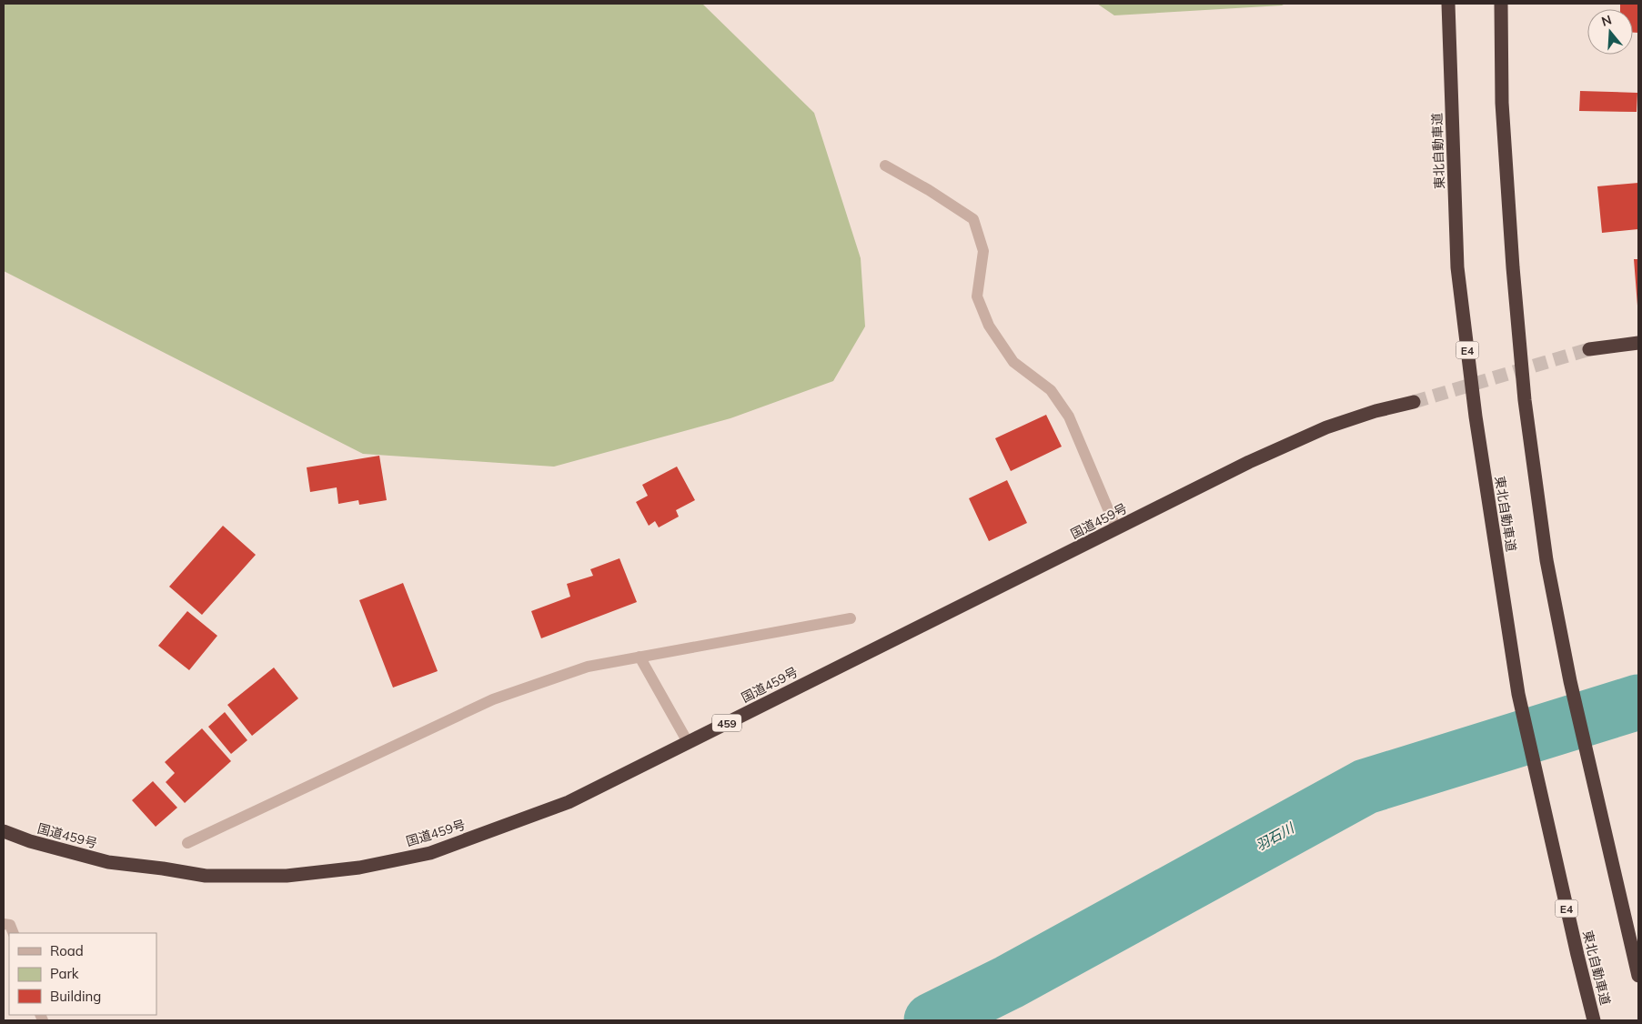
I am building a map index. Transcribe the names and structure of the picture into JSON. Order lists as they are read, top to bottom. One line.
{"streets":{"highway":["東北自動車道","E4","国道459号","459"]},"water":["羽石川"],"legend":["Road","Park","Building"],"north":"top"}
